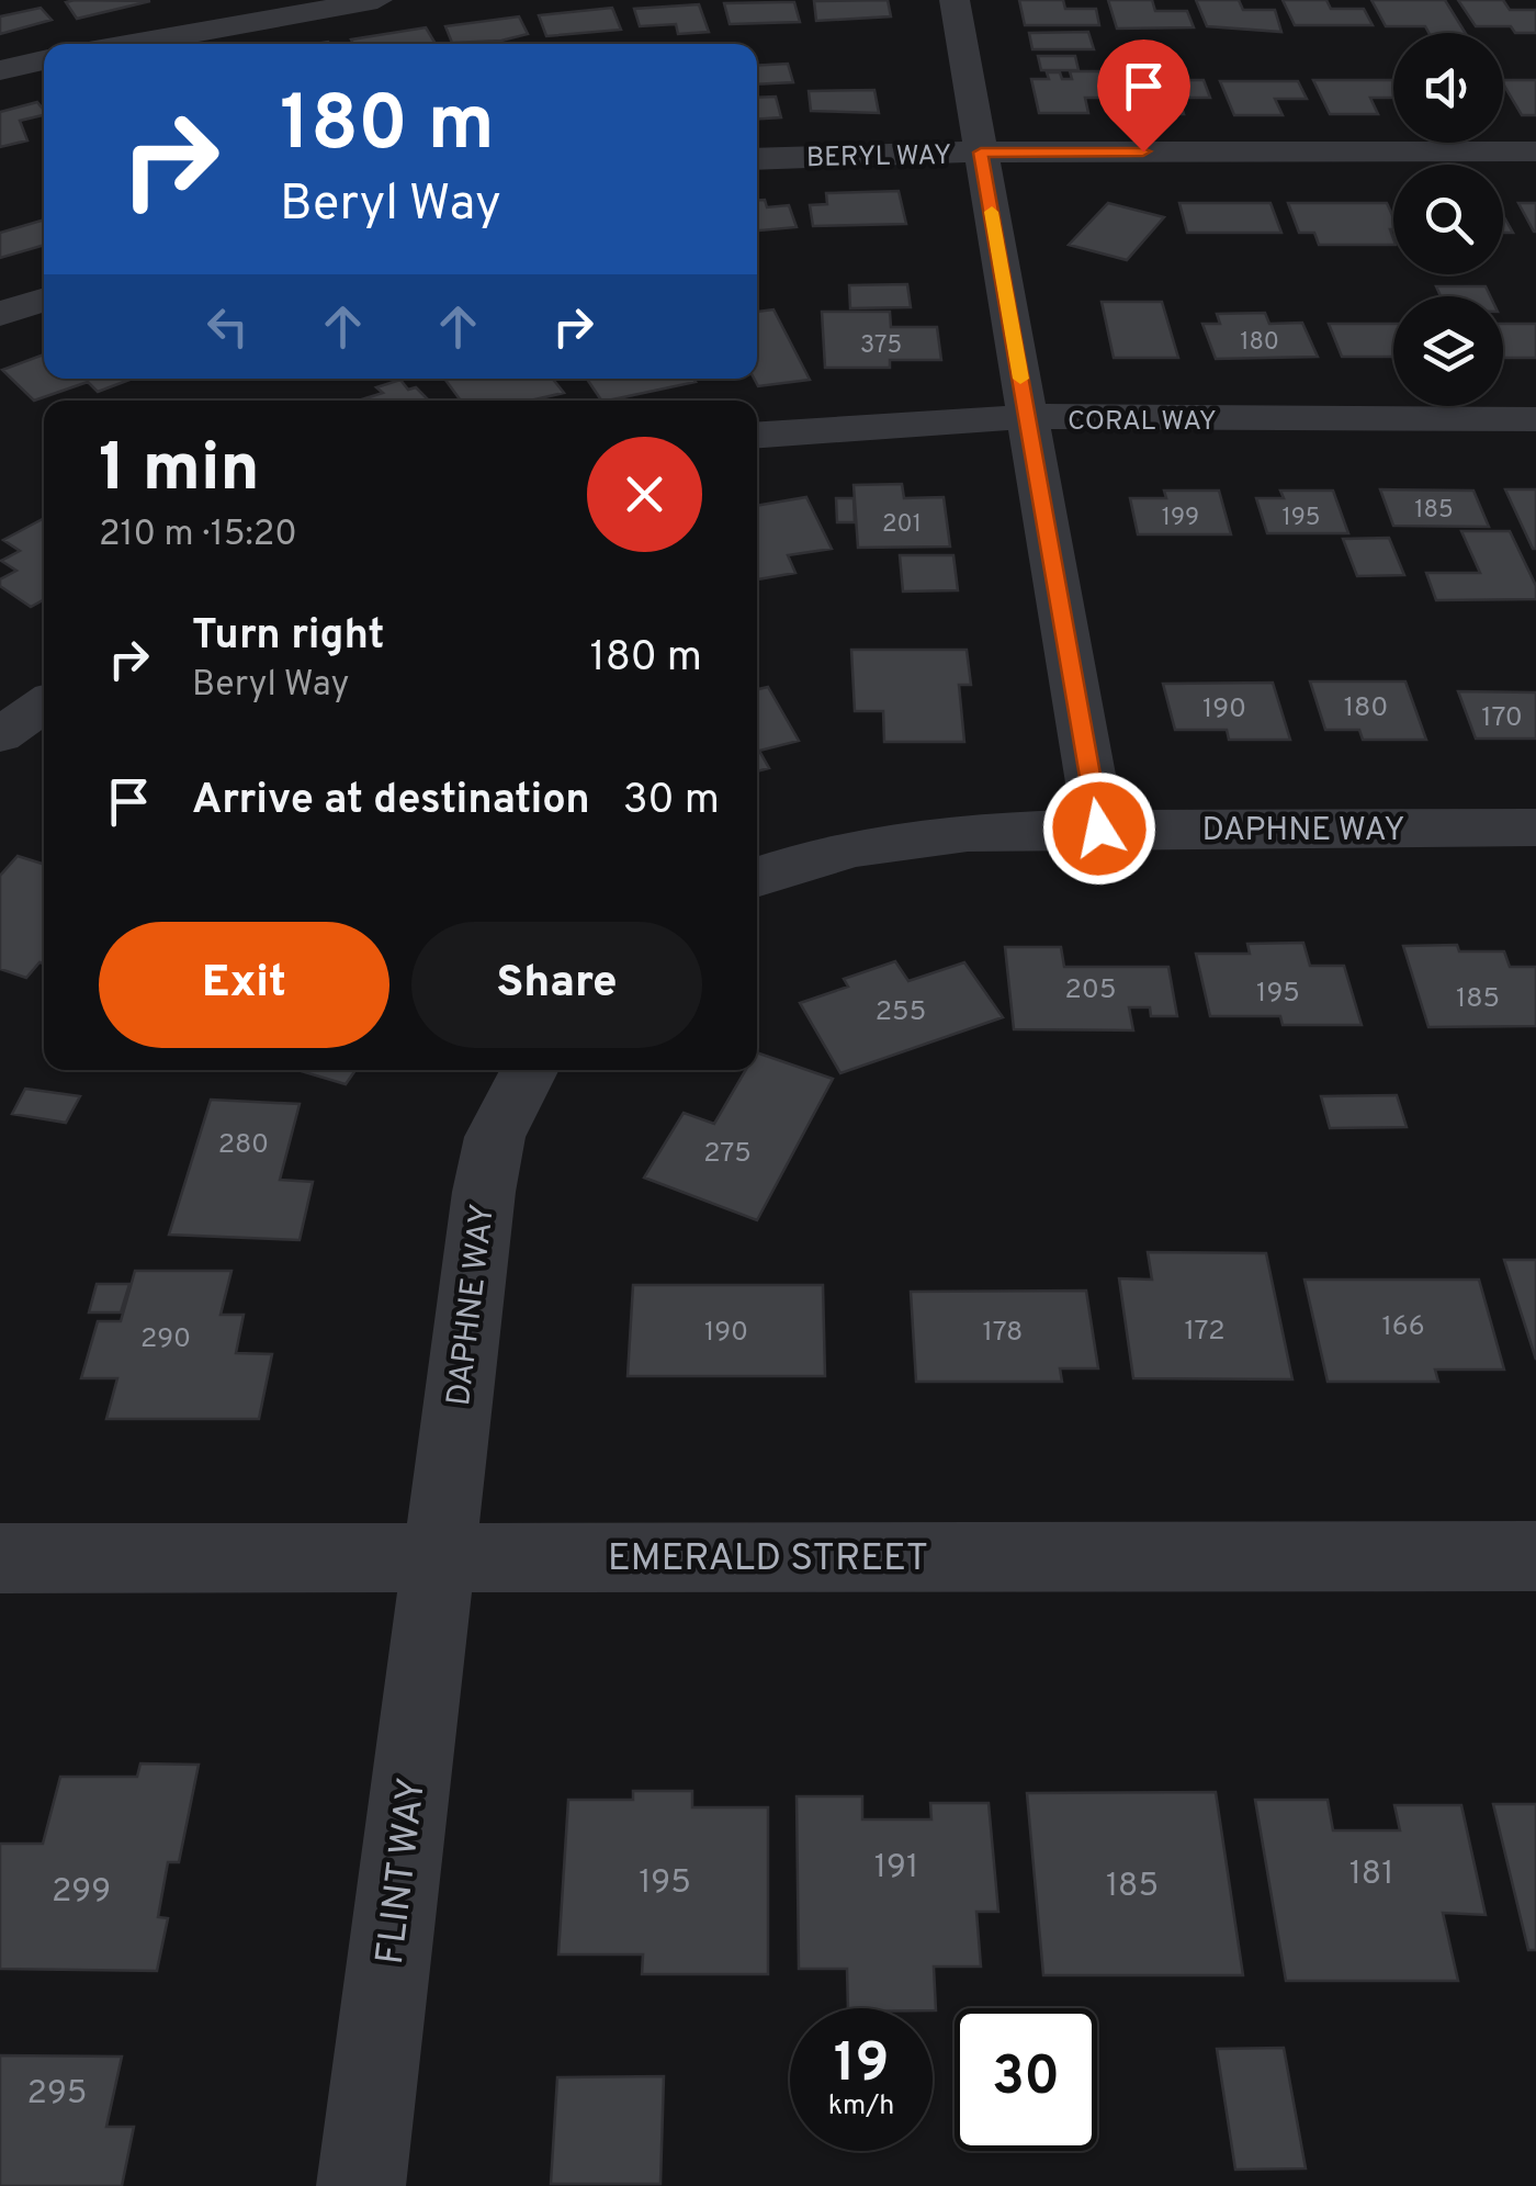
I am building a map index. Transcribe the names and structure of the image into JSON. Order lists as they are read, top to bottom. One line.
{"streets":{"street":["BERYL WAY","CORAL WAY","DAPHNE WAY","EMERALD STREET","FLINT WAY"]},"crossings":[["DAPHNE WAY","EMERALD STREET"],["DAPHNE WAY","FLINT WAY"],["EMERALD STREET","FLINT WAY"]],"house_numbers":["180","375","185","199","195","201","180","190","170","205","195","185","255","280","275","166","172","190","178","290","191","181","195","185","299","295"],"page":{"turn":["180 m","Beryl Way"],"heading":["1 min","210 m · 15:20"],"list":[{"name":"Turn right","note":"Beryl Way","value":"180 m"},{"name":"Arrive at destination","value":"30 m"}],"buttons":["Exit","Share"],"speed":"19 km/h","limit":"30"}}
